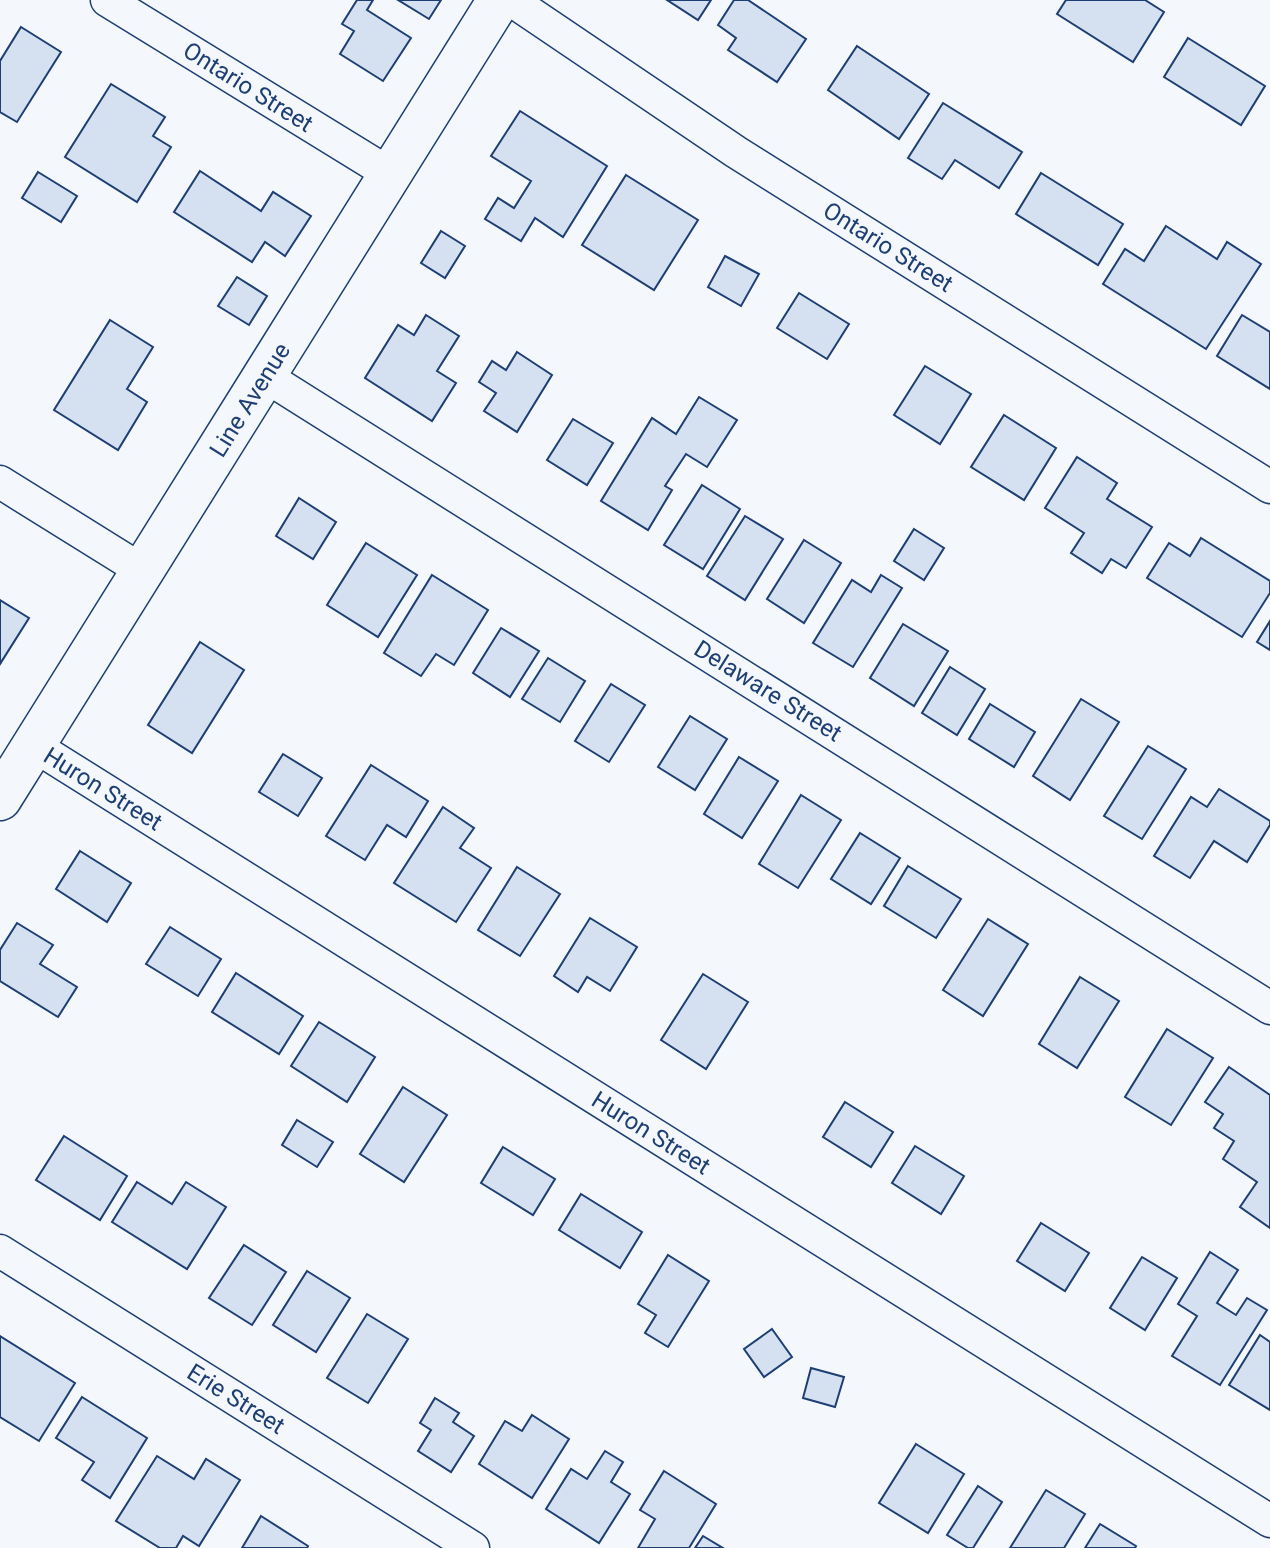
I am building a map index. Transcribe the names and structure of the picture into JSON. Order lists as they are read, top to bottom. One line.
{"streets":{"main road":["Line Avenue"],"street":["Ontario Street","Delaware Street","Huron Street","Erie Street"]},"crossings":[["Ontario Street","Line Avenue"],["Line Avenue","Delaware Street"],["Line Avenue","Huron Street"]]}
